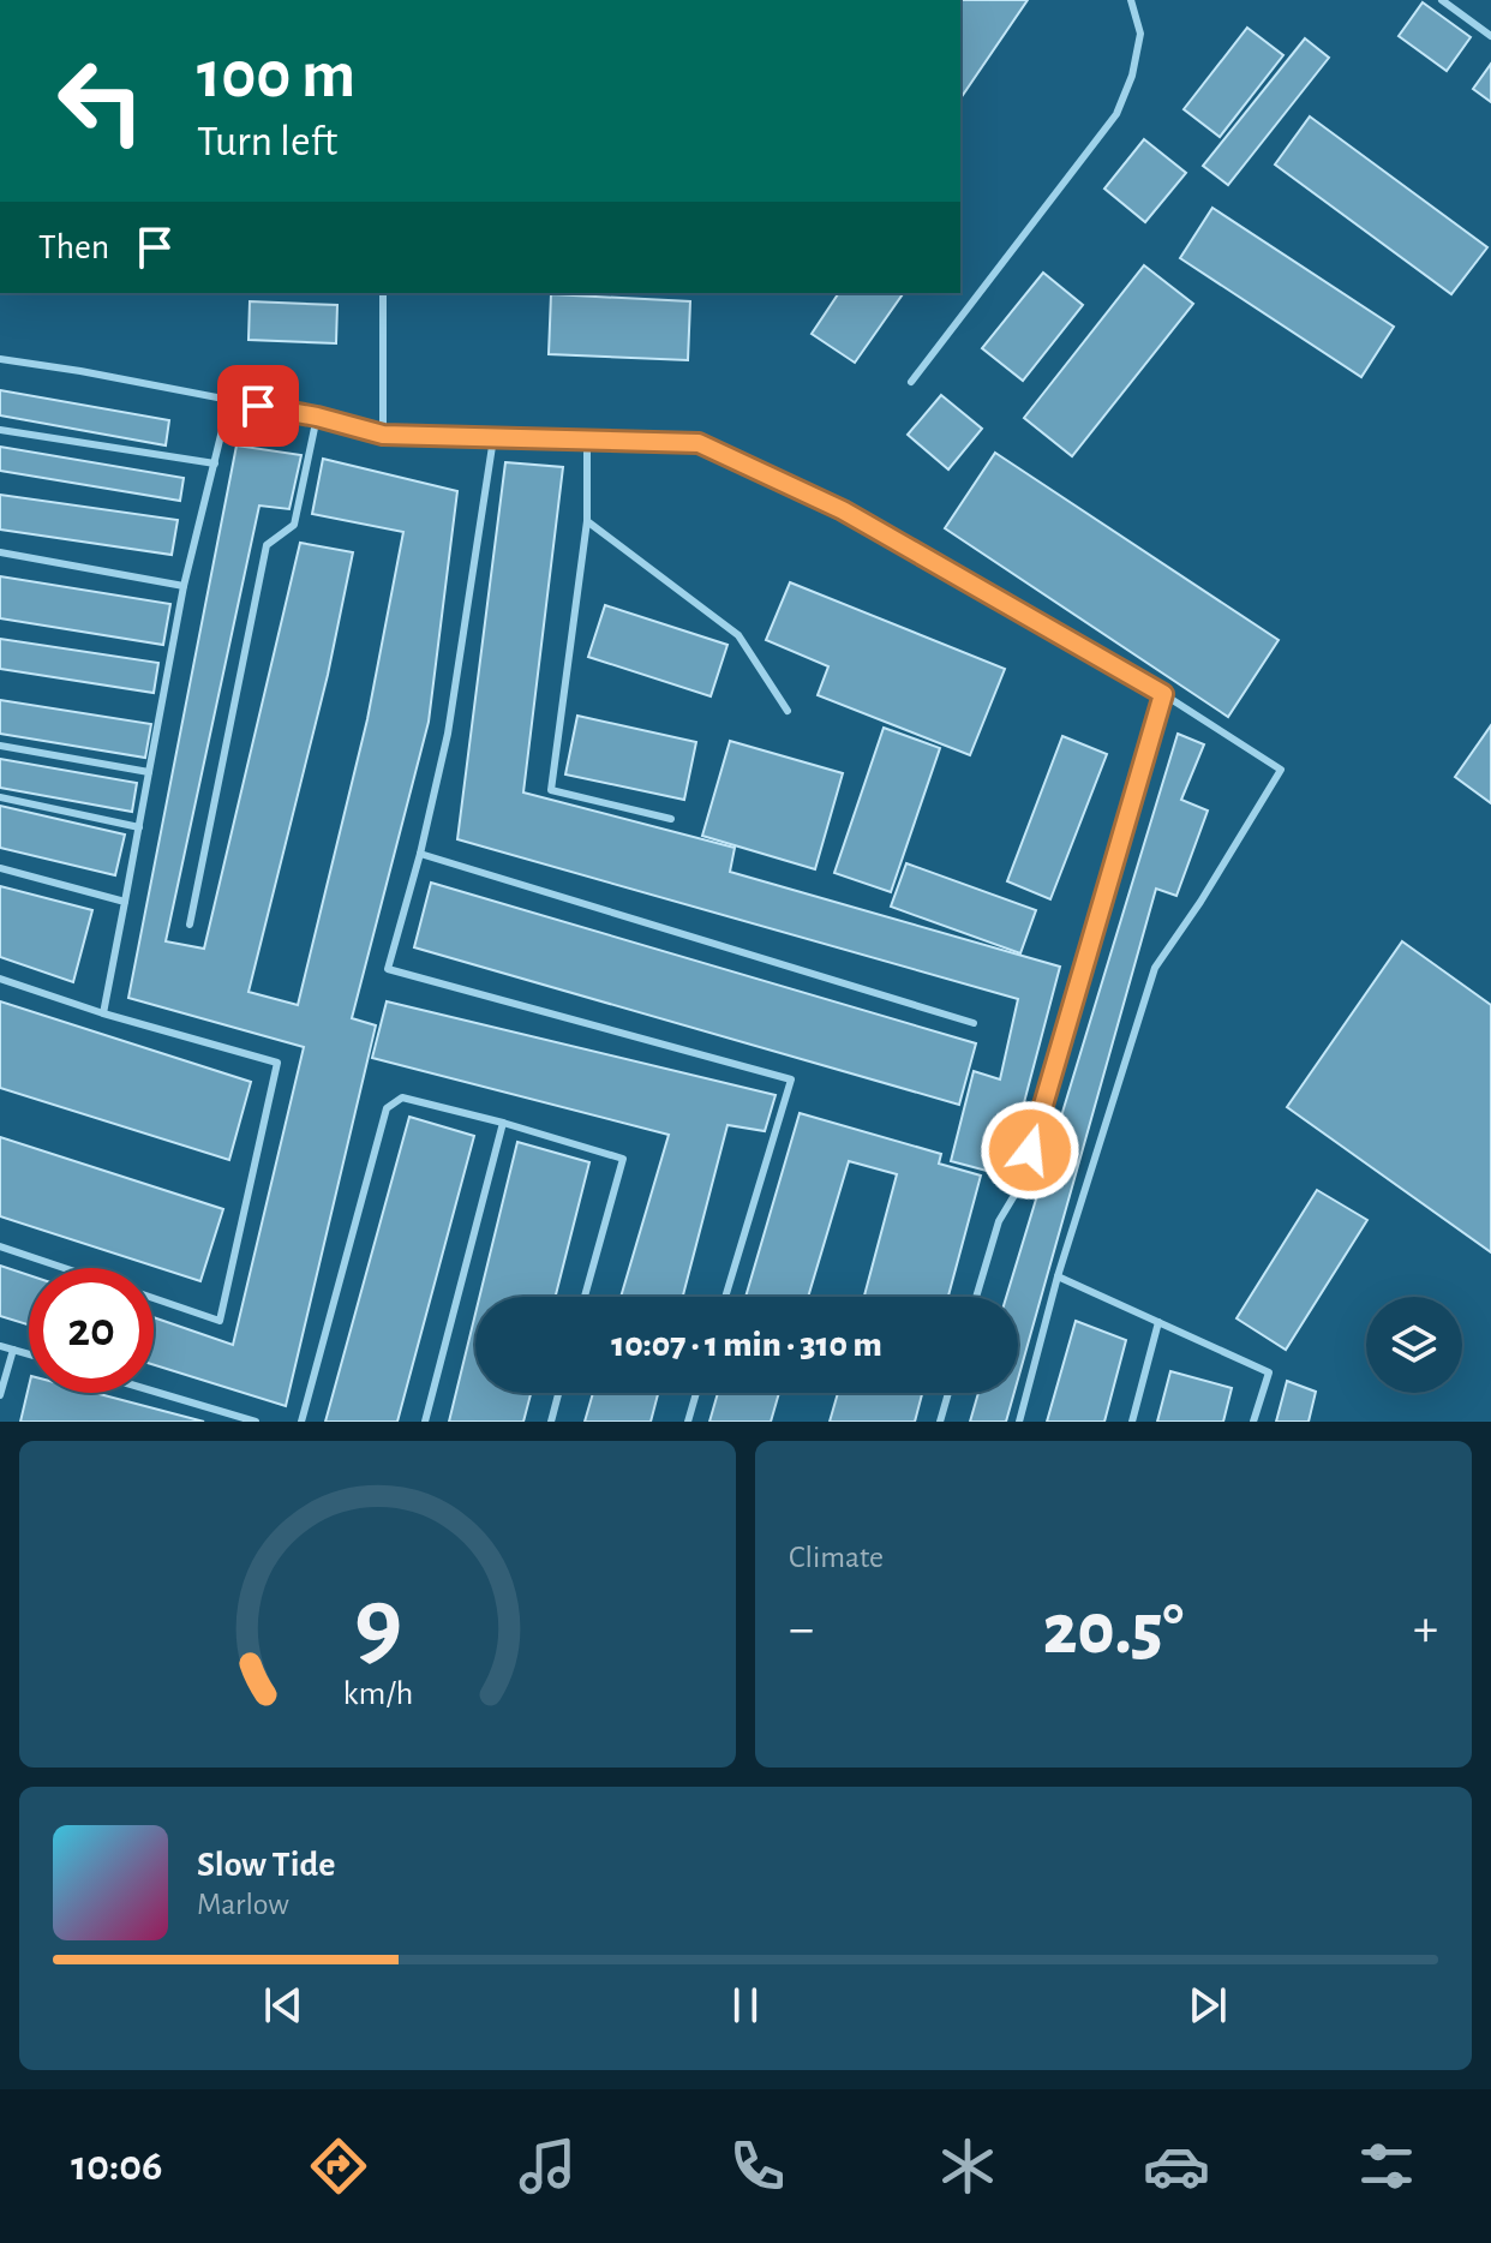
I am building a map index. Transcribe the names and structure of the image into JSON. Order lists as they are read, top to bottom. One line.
{"page":{"turn":["100 m","Turn left"],"then":"Then","limit":"20","trip":"10:07 · 1 min · 310 m","tile":"Climate","heat":["−","20.5°","+"],"song":["Slow Tide","Marlow"],"tabs":"10:06","gauge":["9","km/h"]}}
